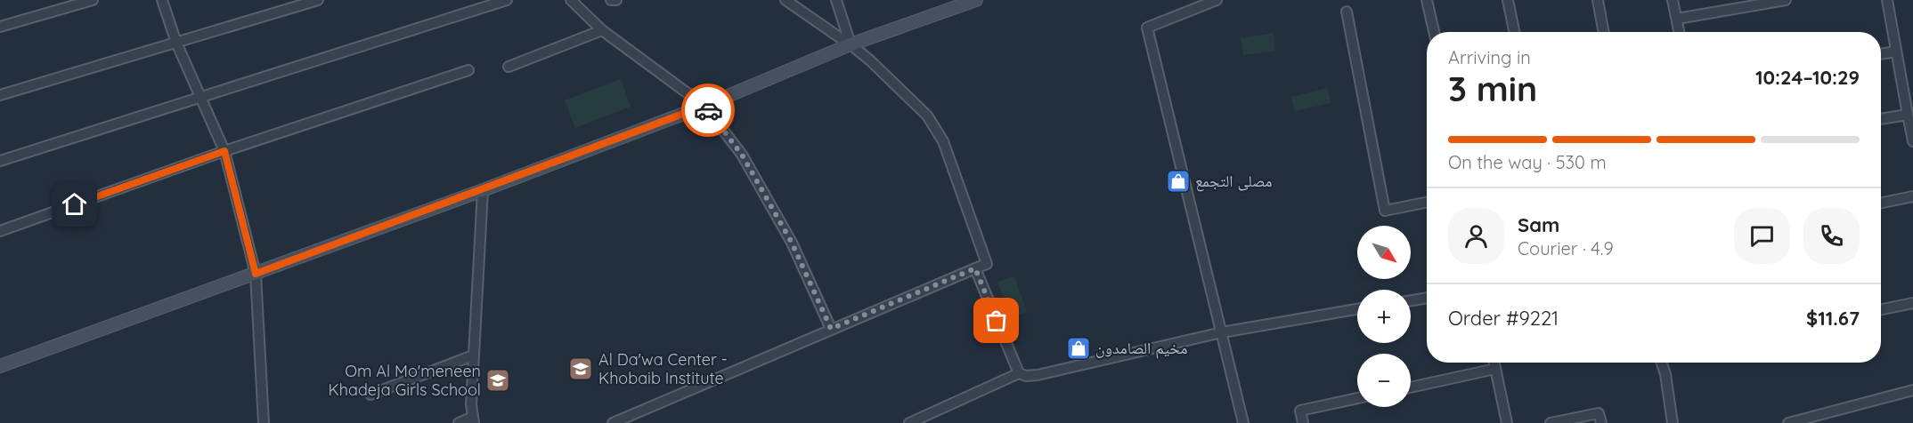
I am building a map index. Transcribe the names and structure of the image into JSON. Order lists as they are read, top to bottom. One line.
{"places":{"shop":["مصلى التجمع","مخيم الصامدون"],"school or university":["Al Da'wa Center - Khobaib Institute","Om Al Mo'meneen Khadeja Girls School"]},"north":"bottom right","page":{"heading":["3 min","Arriving in","10:24–10:29"],"panel":["Sam","Courier · 4.9","Order #9221","$11.67"],"bar":"On the way · 530 m","map_buttons":["+","−"]}}
